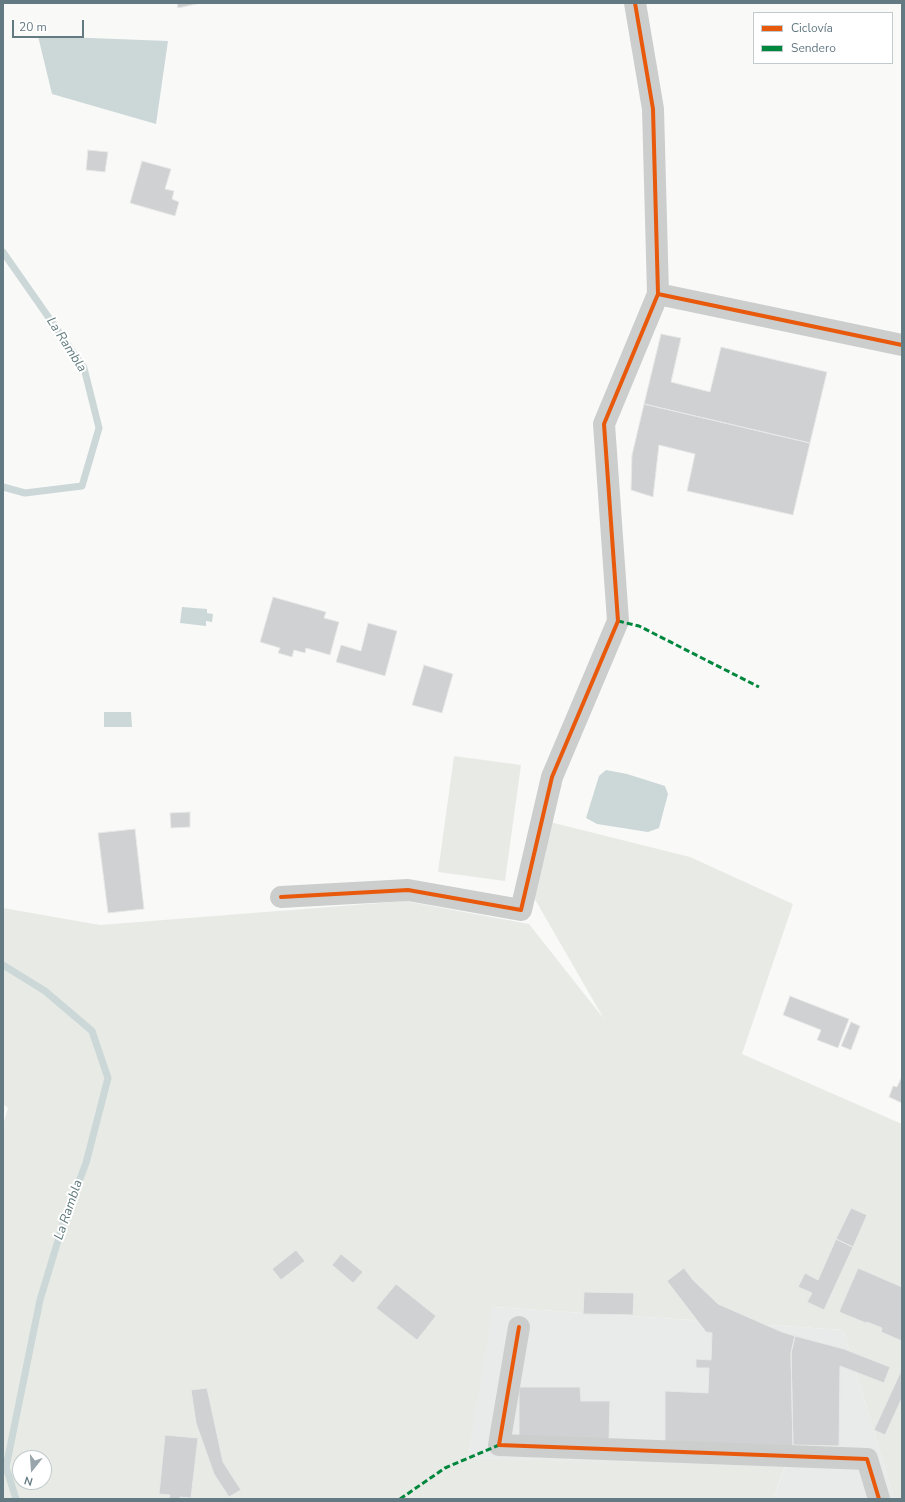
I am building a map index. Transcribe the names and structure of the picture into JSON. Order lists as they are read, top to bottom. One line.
{"water":["La Rambla"],"legend":["Ciclovía","Sendero"],"scale_bar":"20 m","north":"bottom"}
